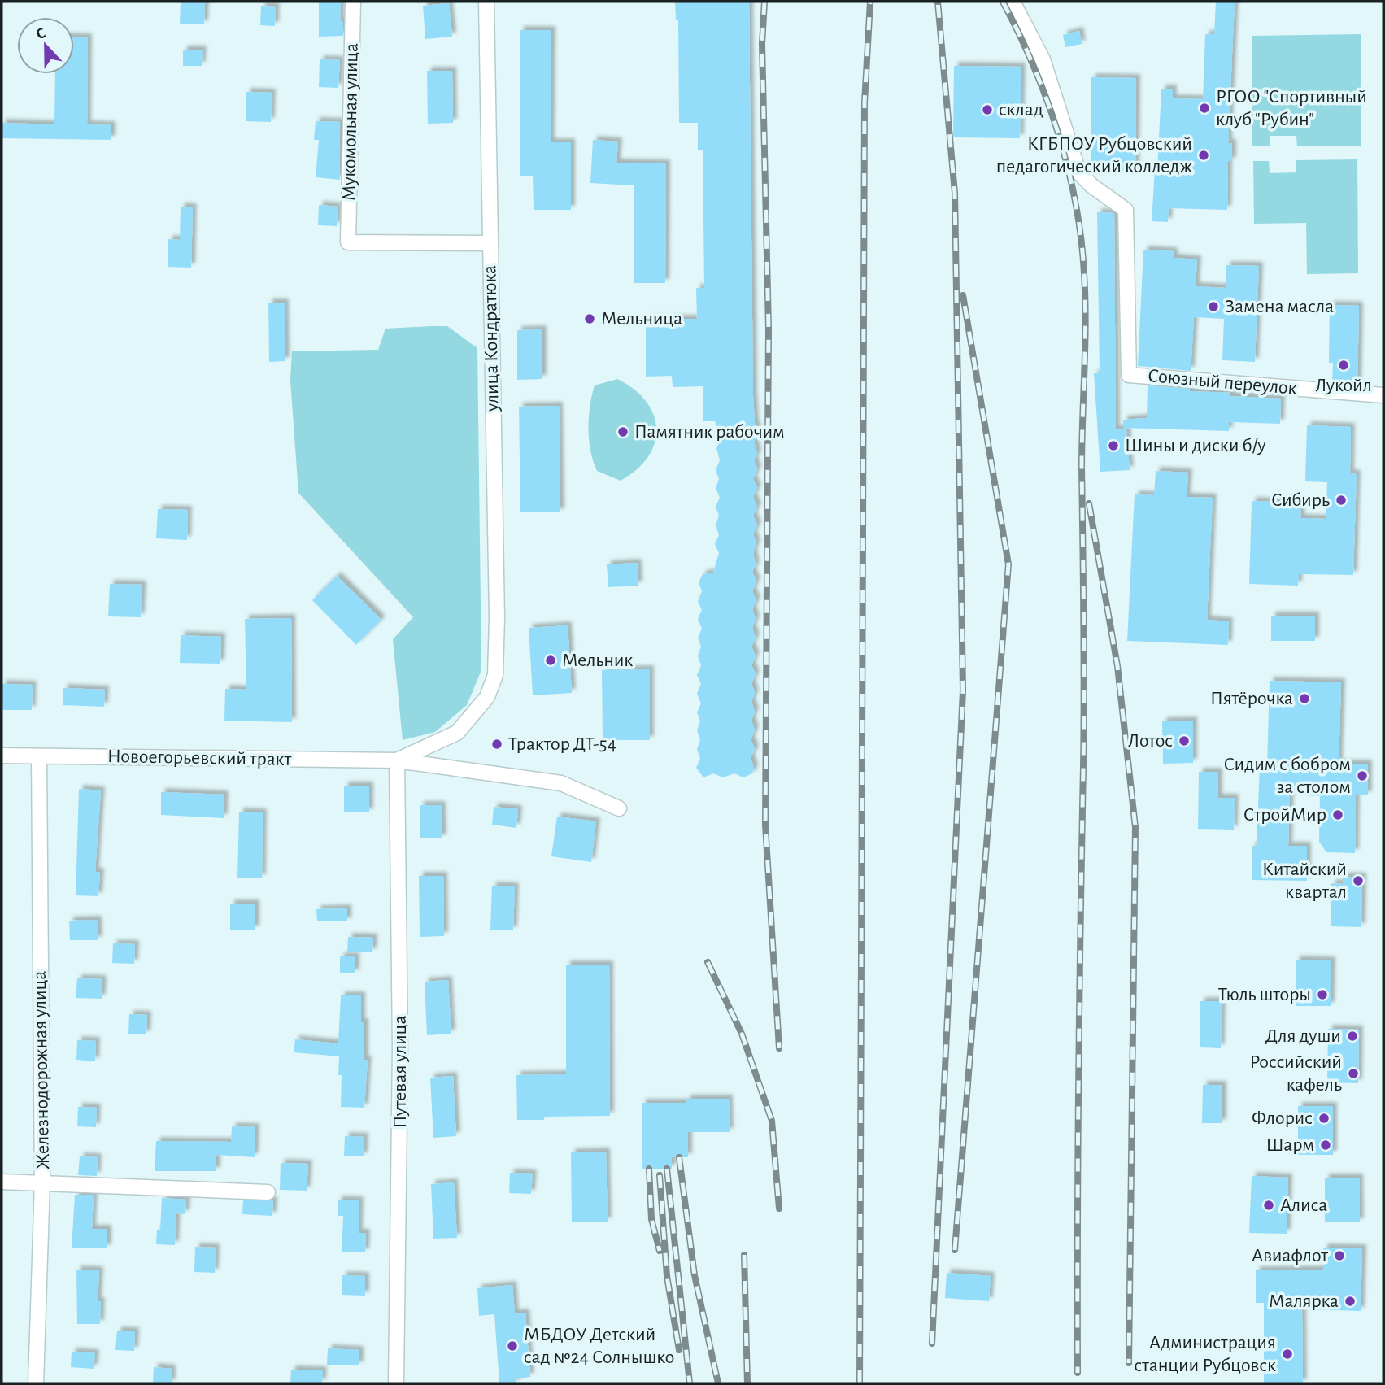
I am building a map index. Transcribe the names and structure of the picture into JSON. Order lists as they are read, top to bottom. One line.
{"streets":{"street":["Мукомольная улица","улица Кондратюка","Союзный переулок","Новоегорьевский тракт","Железнодорожная улица","Путевая улица"]},"crossings":[["Мукомольная улица","улица Кондратюка"],["улица Кондратюка","Новоегорьевский тракт"],["Новоегорьевский тракт","Железнодорожная улица"],["Новоегорьевский тракт","Путевая улица"]],"places":["РГОО \"Спортивный клуб \"Рубин\"","склад","КГБПОУ Рубцовский педагогический колледж","Замена масла","Мельница","Лукойл","Памятник рабочим","Шины и диски б/у","Сибирь","Мельник","Пятёрочка","Лотос","Трактор ДТ-54","Сидим с бобром за столом","СтройМир","Китайский квартал","Тюль шторы","Для души","Российский кафель","Флорис","Шарм","Алиса","Авиафлот","Малярка","МБДОУ Детский сад №24 Солнышко","Администрация станции Рубцовск"],"north":"top"}
